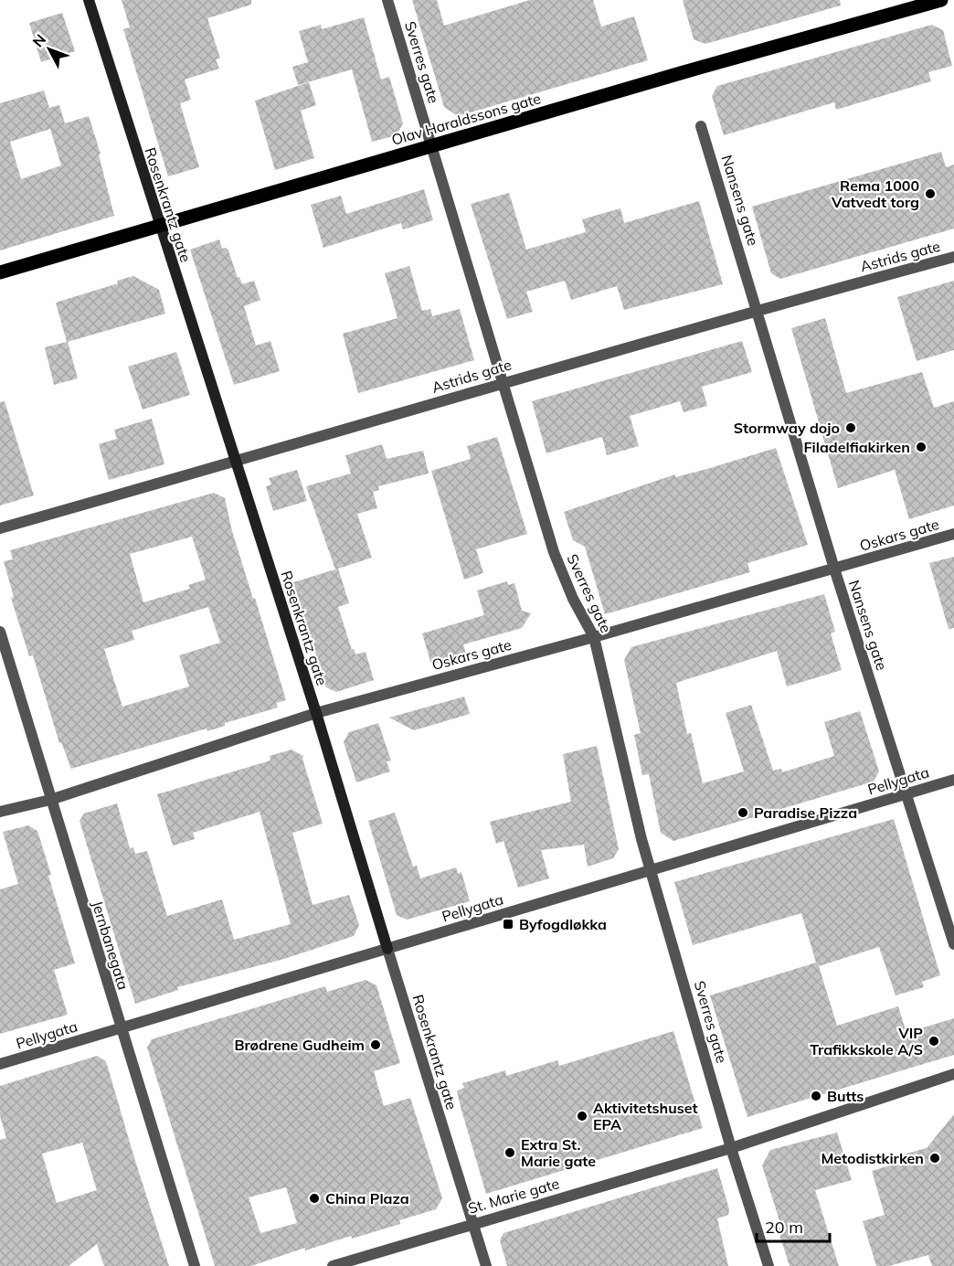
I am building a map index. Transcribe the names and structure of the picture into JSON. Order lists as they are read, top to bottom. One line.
{"streets":{"main road":["Olav Haraldssons gate"],"street":["Sverres gate","Nansens gate","Rosenkrantz gate","Astrids gate","Oskars gate","Pellygata","Jernbanegata","St. Marie gate"]},"crossings":[["Sverres gate","Olav Haraldssons gate"],["Sverres gate","Astrids gate"],["Sverres gate","Oskars gate"],["Sverres gate","Pellygata"],["Sverres gate","St. Marie gate"],["Olav Haraldssons gate","Rosenkrantz gate"],["Nansens gate","Astrids gate"],["Nansens gate","Oskars gate"],["Nansens gate","Pellygata"],["Rosenkrantz gate","Astrids gate"],["Rosenkrantz gate","Oskars gate"],["Rosenkrantz gate","Pellygata"],["Rosenkrantz gate","St. Marie gate"],["Oskars gate","Jernbanegata"],["Pellygata","Jernbanegata"]],"places":{"other":["Rema 1000 Vatvedt torg","Stormway dojo","Filadelfiakirken","Paradise Pizza","VIP Trafikkskole A/S","Brødrene Gudheim","Butts","Aktivitetshuset EPA","Extra St. Marie gate","Metodistkirken","China Plaza"],"transit":["Byfogdløkka"]},"scale_bar":"20 m","north":"top left"}
